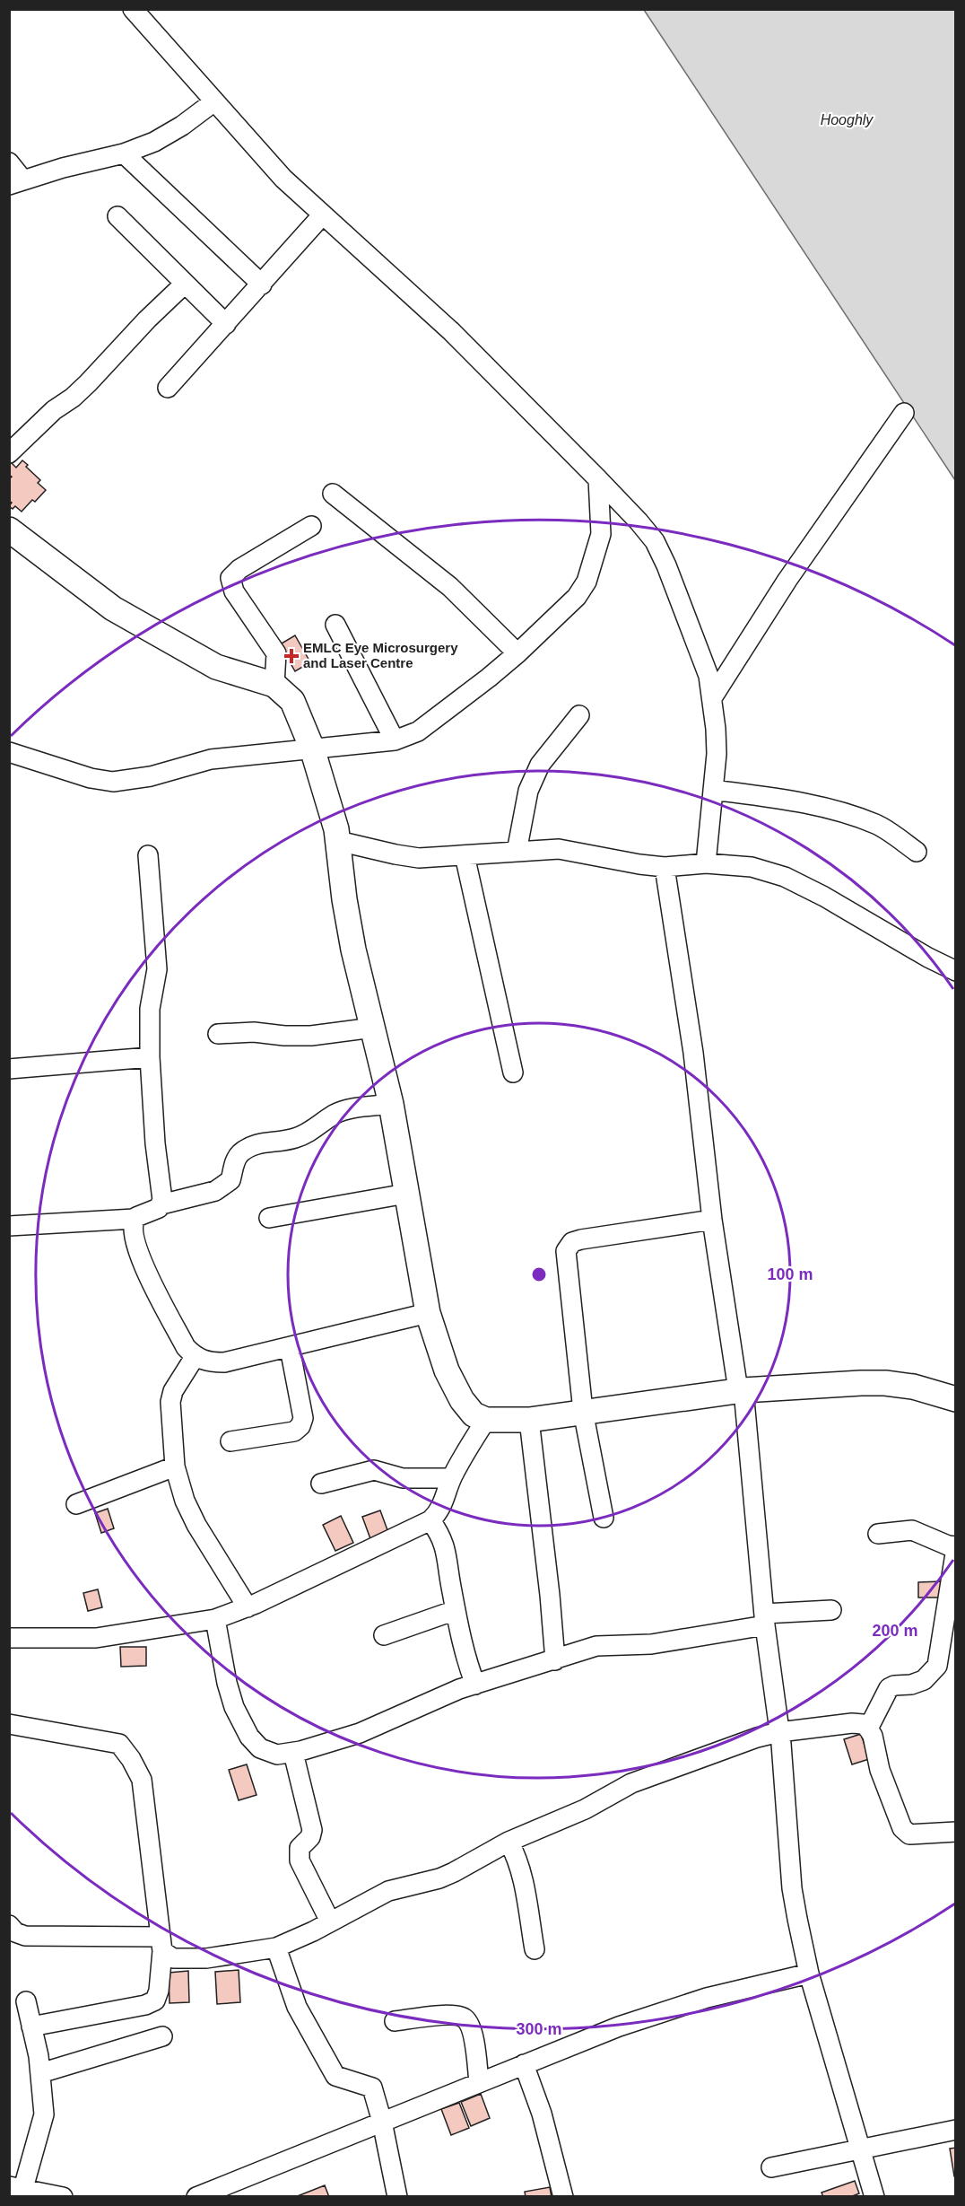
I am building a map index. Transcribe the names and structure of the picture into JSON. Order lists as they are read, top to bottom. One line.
{"water":["Hooghly"],"places":{"health":["EMLC Eye Microsurgery and Laser Centre"]},"rings":["100 m","200 m","300 m"]}
